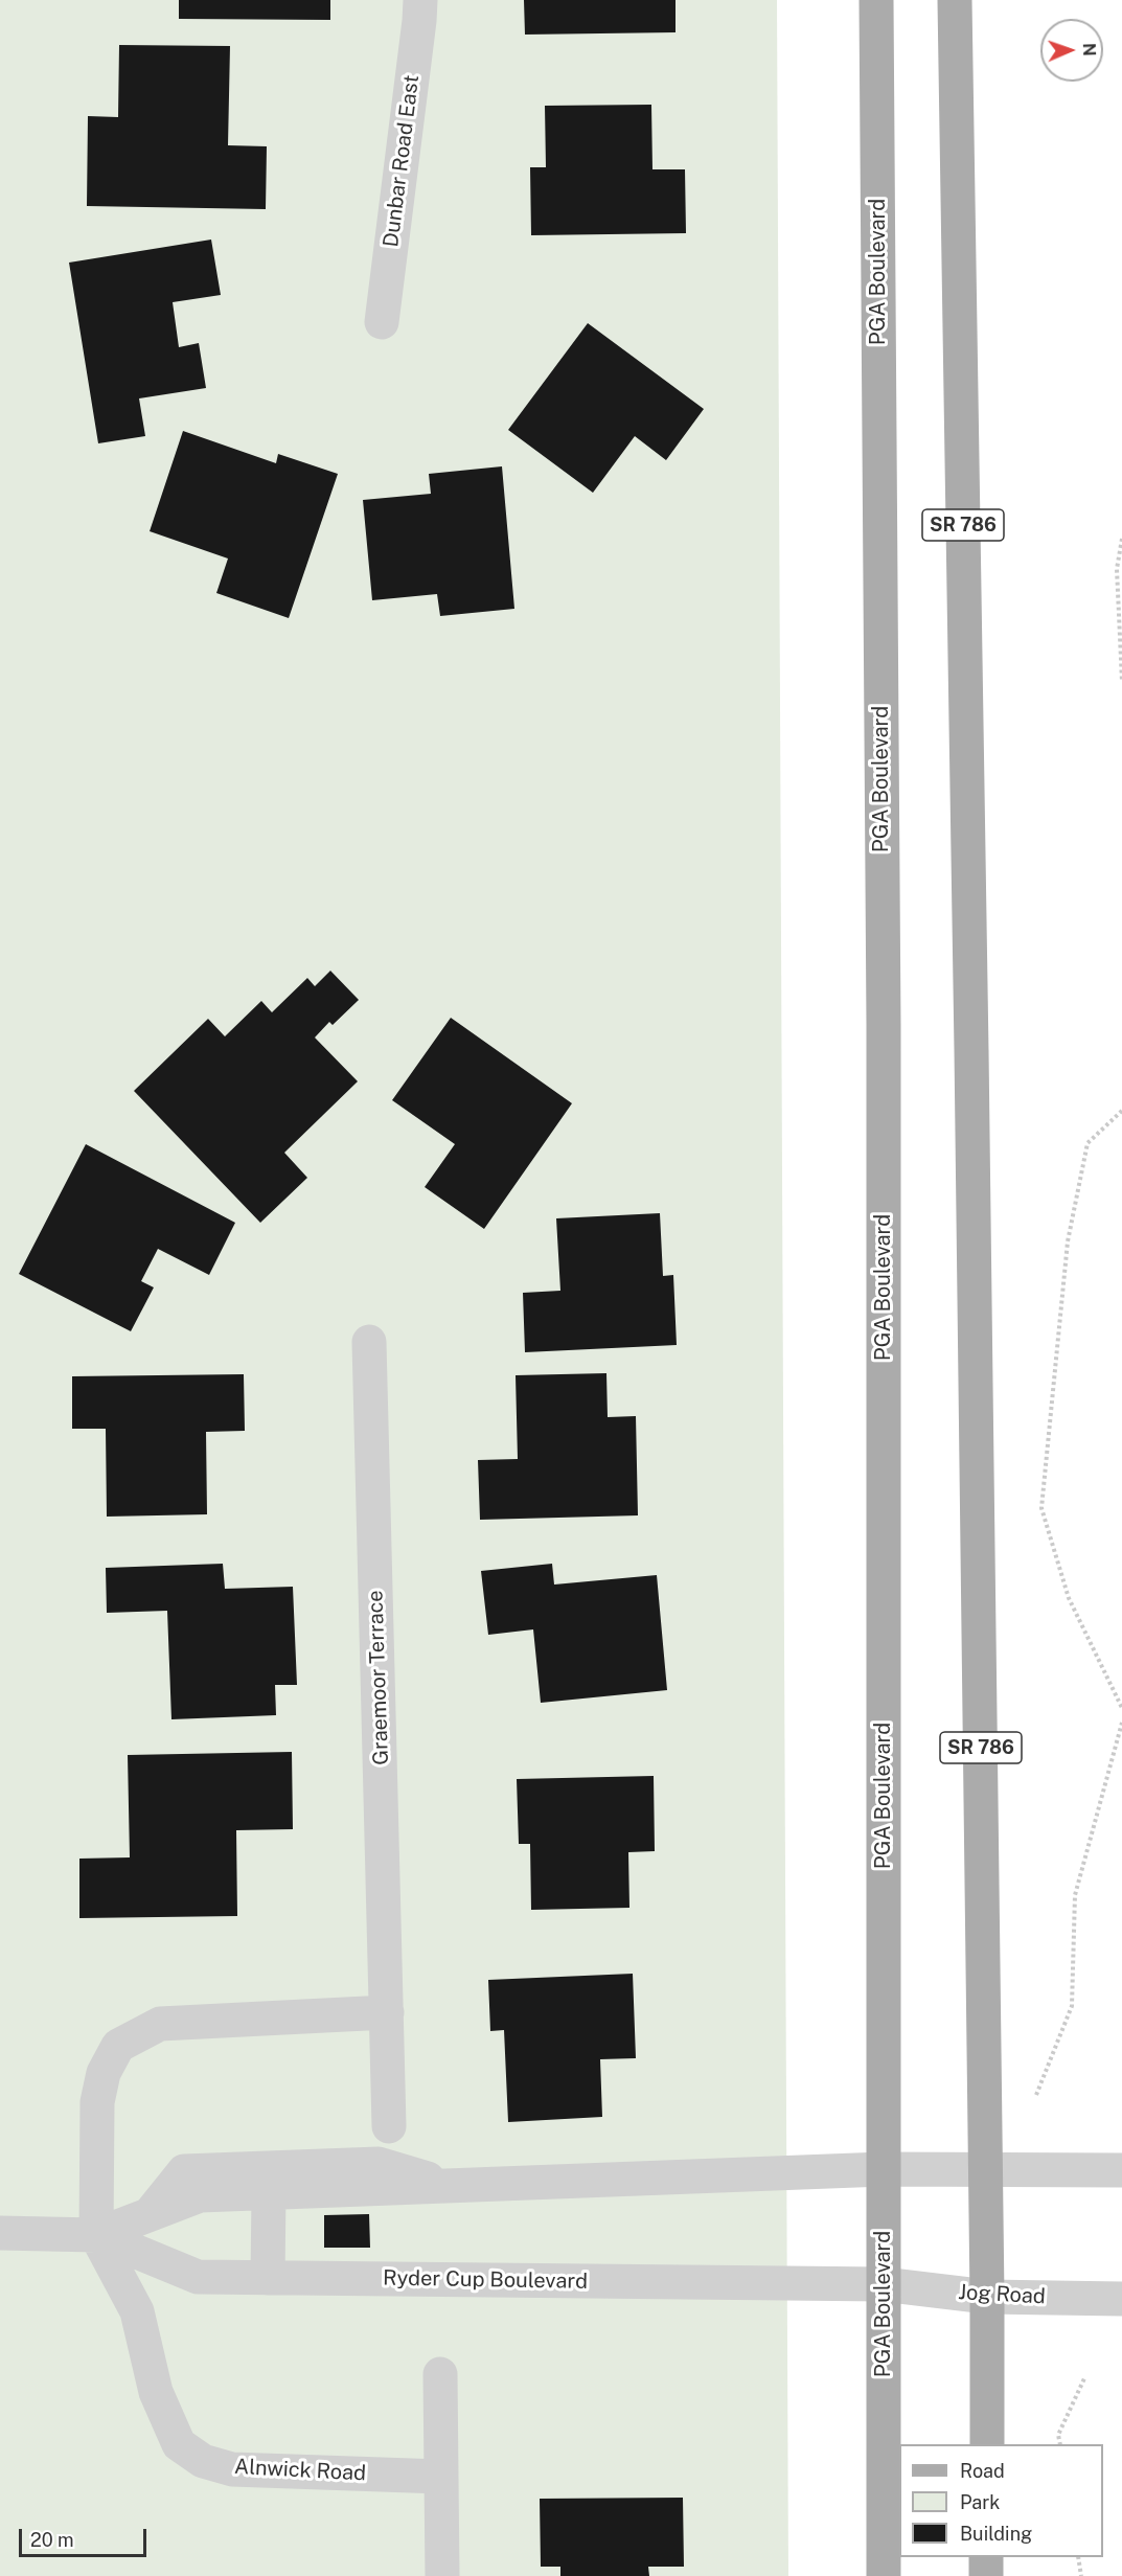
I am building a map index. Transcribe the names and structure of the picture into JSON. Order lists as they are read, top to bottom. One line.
{"streets":{"main road":["PGA Boulevard","SR 786"],"street":["Dunbar Road East","Graemoor Terrace","Ryder Cup Boulevard","Jog Road","Alnwick Road"]},"crossings":[["PGA Boulevard","Ryder Cup Boulevard"],["PGA Boulevard","Jog Road"],["SR 786","Jog Road"],["Ryder Cup Boulevard","Jog Road"],["Ryder Cup Boulevard","Alnwick Road"]],"legend":["Road","Park","Building"],"scale_bar":"20 m","north":"right"}
